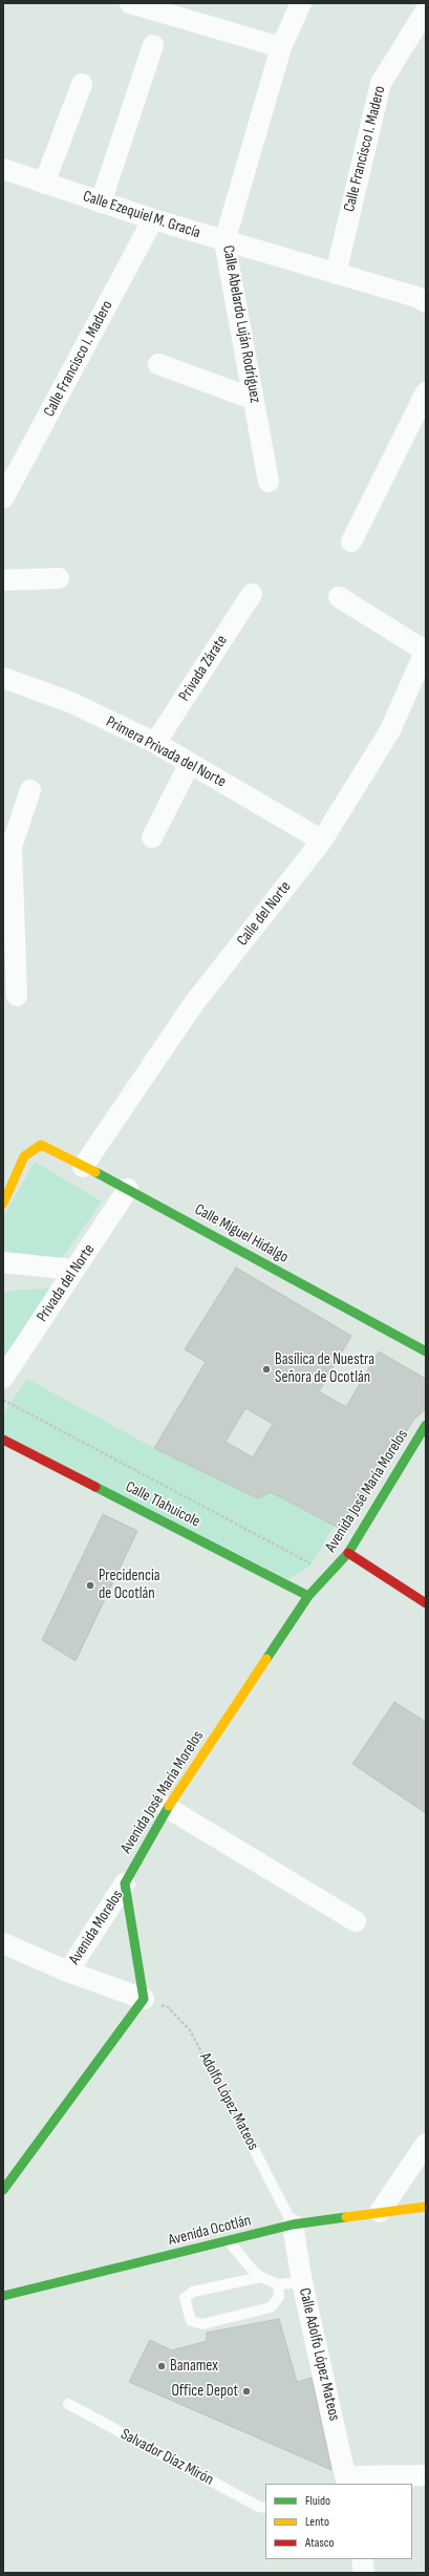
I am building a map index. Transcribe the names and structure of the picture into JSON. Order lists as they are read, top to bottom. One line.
{"streets":{"street":["Calle Francisco I. Madero","Calle Ezequiel M. Gracía","Calle Abelardo Luján Rodríguez","Privada Zárate","Primera Privada del Norte","Calle del Norte","Calle Miguel Hidalgo","Privada del Norte","Avenida José María Morelos","Calle Tlahuicole","Avenida Morelos","Avenida Ocotlán","Calle Adolfo López Mateos"],"lane":["Adolfo López Mateos","Salvador Díaz Mirón"]},"crossings":[["Calle Francisco I. Madero","Calle Ezequiel M. Gracía"],["Calle Ezequiel M. Gracía","Calle Abelardo Luján Rodríguez"],["Privada Zárate","Primera Privada del Norte"],["Primera Privada del Norte","Calle del Norte"],["Calle del Norte","Calle Miguel Hidalgo"],["Calle Miguel Hidalgo","Privada del Norte"],["Avenida José María Morelos","Calle Tlahuicole"],["Avenida José María Morelos","Avenida Morelos"],["Adolfo López Mateos","Avenida Ocotlán"],["Adolfo López Mateos","Calle Adolfo López Mateos"],["Avenida Ocotlán","Calle Adolfo López Mateos"]],"places":["Basílica de Nuestra Señora de Ocotlán","Precidencia de Ocotlán","Banamex","Office Depot"],"legend":["Fluido","Lento","Atasco"]}
